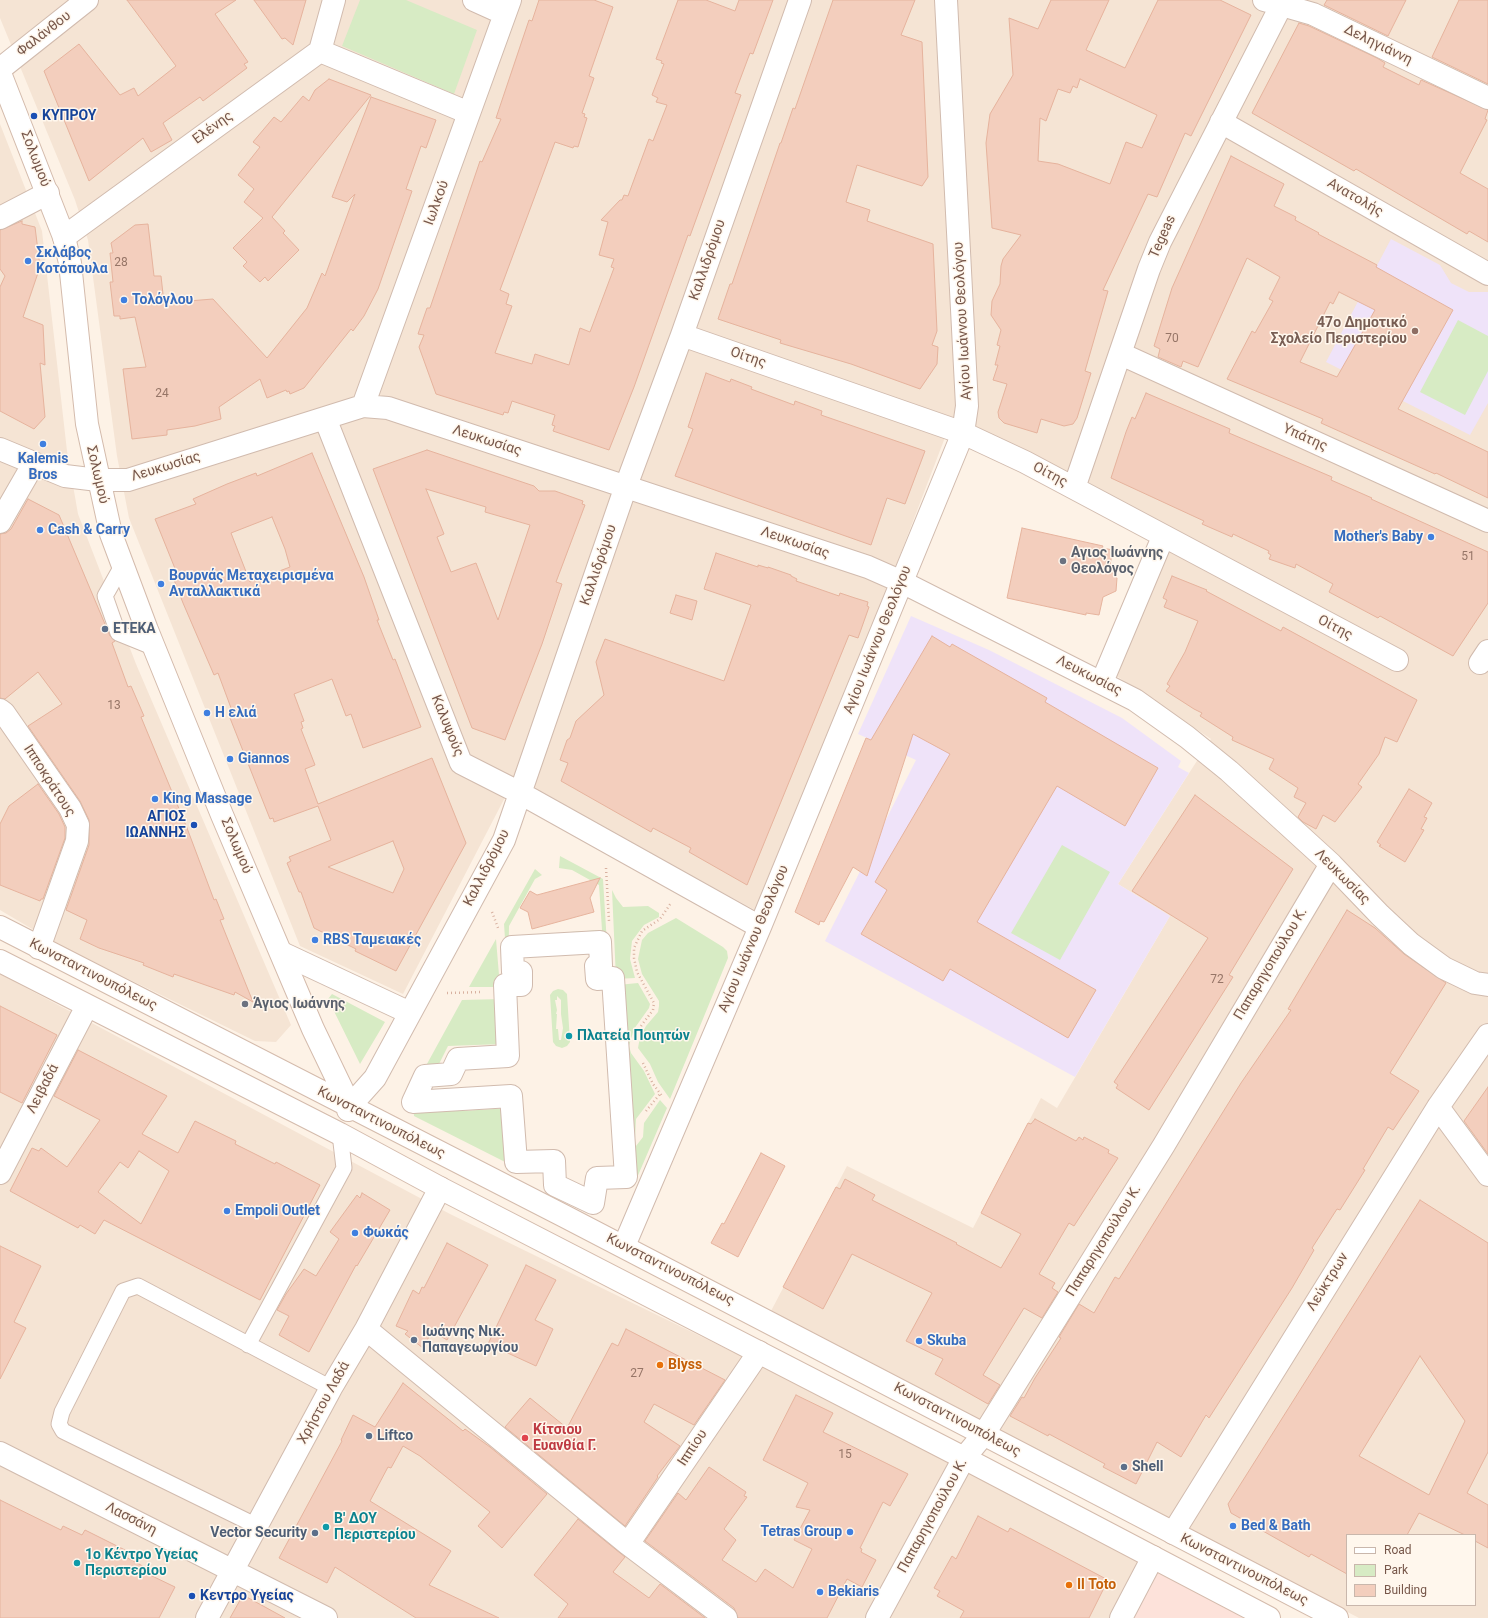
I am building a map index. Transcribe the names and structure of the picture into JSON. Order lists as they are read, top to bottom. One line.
{"streets":{"street":["Φαλάνθου","Δεληγιάννη","Ελένης","Σολωμού","Ανατολής","Ιωλκού","Tegeas","Καλλιδρόμου","Αγίου Ιωάννου Θεολόγου","Οίτης","Υπάτης","Λευκωσίας","Καλυψούς","Ιπποκράτους","Παπαρηγοπούλου Κ.","Κωνσταντινουπόλεως","Λειβαδά","Λεύκτρων","Χρήστου Λαδά","Ιππίου","Λασσάνη"]},"crossings":[["Δεληγιάννη","Tegeas"],["Ελένης","Σολωμού"],["Σολωμού","Καλλιδρόμου"],["Σολωμού","Λευκωσίας"],["Σολωμού","Κωνσταντινουπόλεως"],["Ανατολής","Tegeas"],["Ιωλκού","Λευκωσίας"],["Tegeas","Οίτης"],["Tegeas","Υπάτης"],["Καλλιδρόμου","Οίτης"],["Καλλιδρόμου","Λευκωσίας"],["Καλλιδρόμου","Καλυψούς"],["Καλλιδρόμου","Κωνσταντινουπόλεως"],["Αγίου Ιωάννου Θεολόγου","Οίτης"],["Αγίου Ιωάννου Θεολόγου","Λευκωσίας"],["Αγίου Ιωάννου Θεολόγου","Καλυψούς"],["Αγίου Ιωάννου Θεολόγου","Κωνσταντινουπόλεως"],["Λευκωσίας","Καλυψούς"],["Λευκωσίας","Παπαρηγοπούλου Κ."],["Ιπποκράτους","Κωνσταντινουπόλεως"],["Παπαρηγοπούλου Κ.","Κωνσταντινουπόλεως"],["Κωνσταντινουπόλεως","Λειβαδά"],["Κωνσταντινουπόλεως","Λεύκτρων"],["Κωνσταντινουπόλεως","Χρήστου Λαδά"],["Κωνσταντινουπόλεως","Ιππίου"],["Χρήστου Λαδά","Λασσάνη"]],"places":["ΚΥΠΡΟΥ","Σκλάβος Κοτόπουλα","Τολόγλου","47ο Δημοτικό Σχολείο Περιστερίου","Kalemis Bros","Cash & Carry","Mother's Baby","Αγιος Ιωάννης Θεολόγος","Βουρνάς Μεταχειρισμένα Ανταλλακτικά","ΕΤΕΚΑ","Η ελιά","Giannos","King Massage","ΑΓΙΟΣ ΙΩΑΝΝΗΣ","RBS Ταμειακές","Άγιος Ιωάννης","Πλατεία Ποιητών","Empoli Outlet","Φωκάς","Ιωάννης Νικ. Παπαγεωργίου","Skuba","Blyss","Liftco","Κίτσιου Ευανθία Γ.","Shell","Bed & Bath","Β' ΔΟΥ Περιστερίου","Tetras Group","Vector Security","1ο Κέντρο Υγείας Περιστερίου","Il Toto","Bekiaris","Κεντρο Υγείας"],"house_numbers":["28","70","24","51","13","72","27","15"],"legend":["Road","Park","Building"]}
